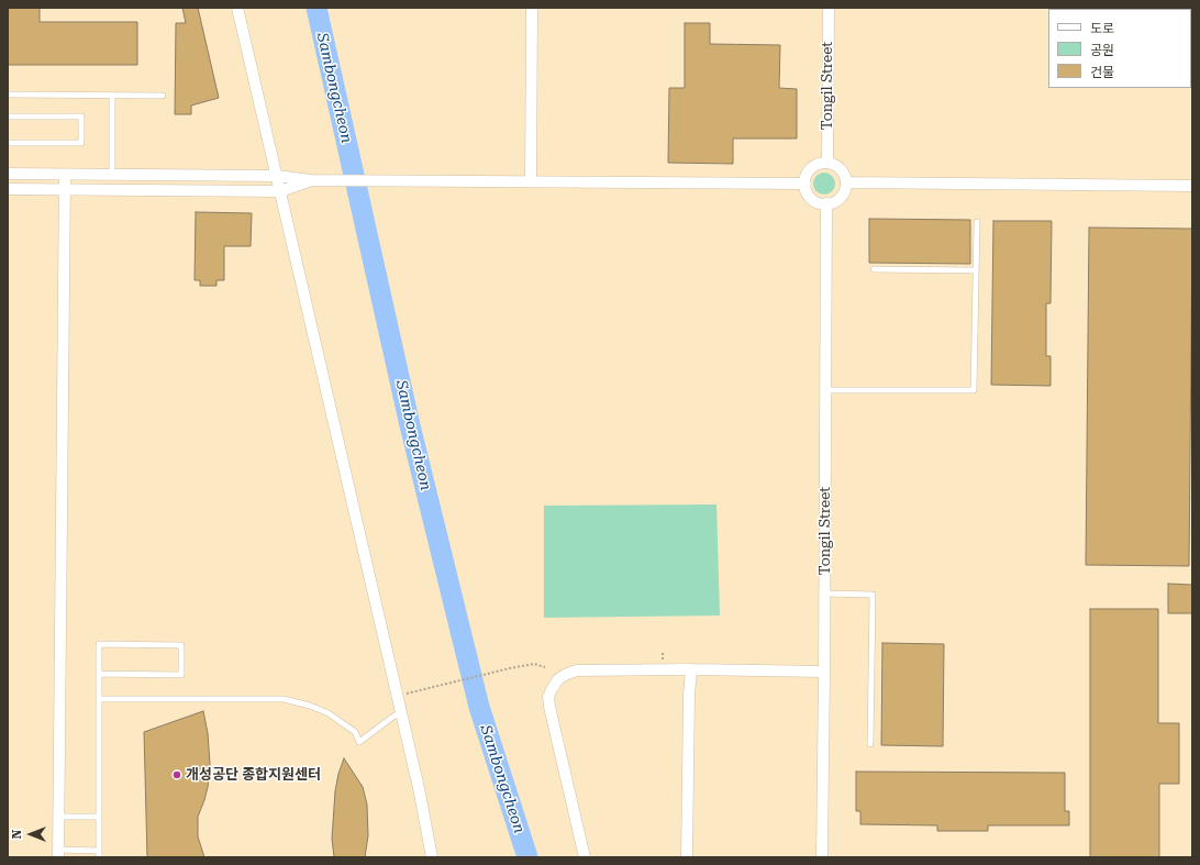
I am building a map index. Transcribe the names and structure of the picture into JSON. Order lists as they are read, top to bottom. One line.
{"streets":{"street":["Tongil Street"]},"water":["Sambongcheon"],"places":["개성공단 종합지원센터"],"legend":["도로","공원","건물"],"north":"left"}
